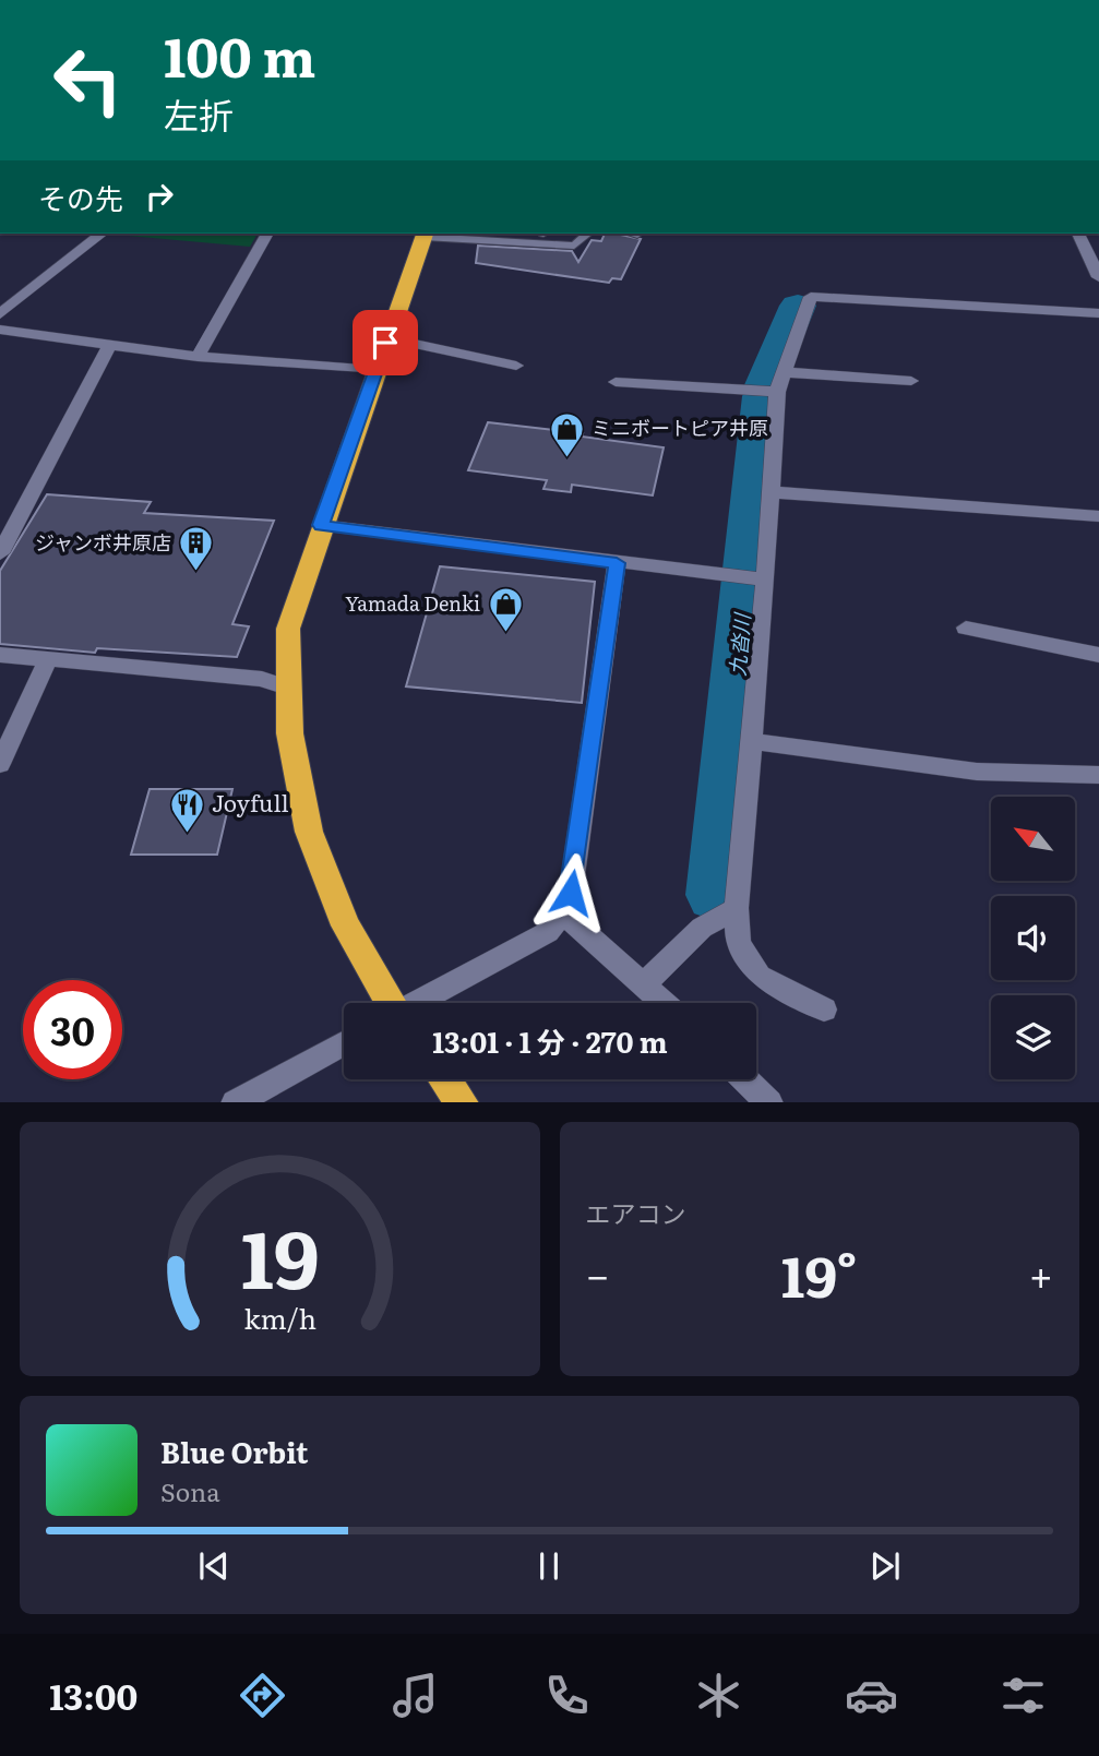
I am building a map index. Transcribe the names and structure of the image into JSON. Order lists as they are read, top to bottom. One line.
{"water":["九沓川"],"places":{"shop":["ミニボートピア井原","Yamada Denki"],"building":["ジャンボ井原店"],"restaurant":["Joyfull"]},"north":"top left","page":{"turn":["100 m","左折"],"then":"その先","limit":"30","trip":"13:01 · 1 分 · 270 m","tile":"エアコン","heat":["−","19°","+"],"song":["Blue Orbit","Sona"],"tabs":"13:00","gauge":["19","km/h"]}}
